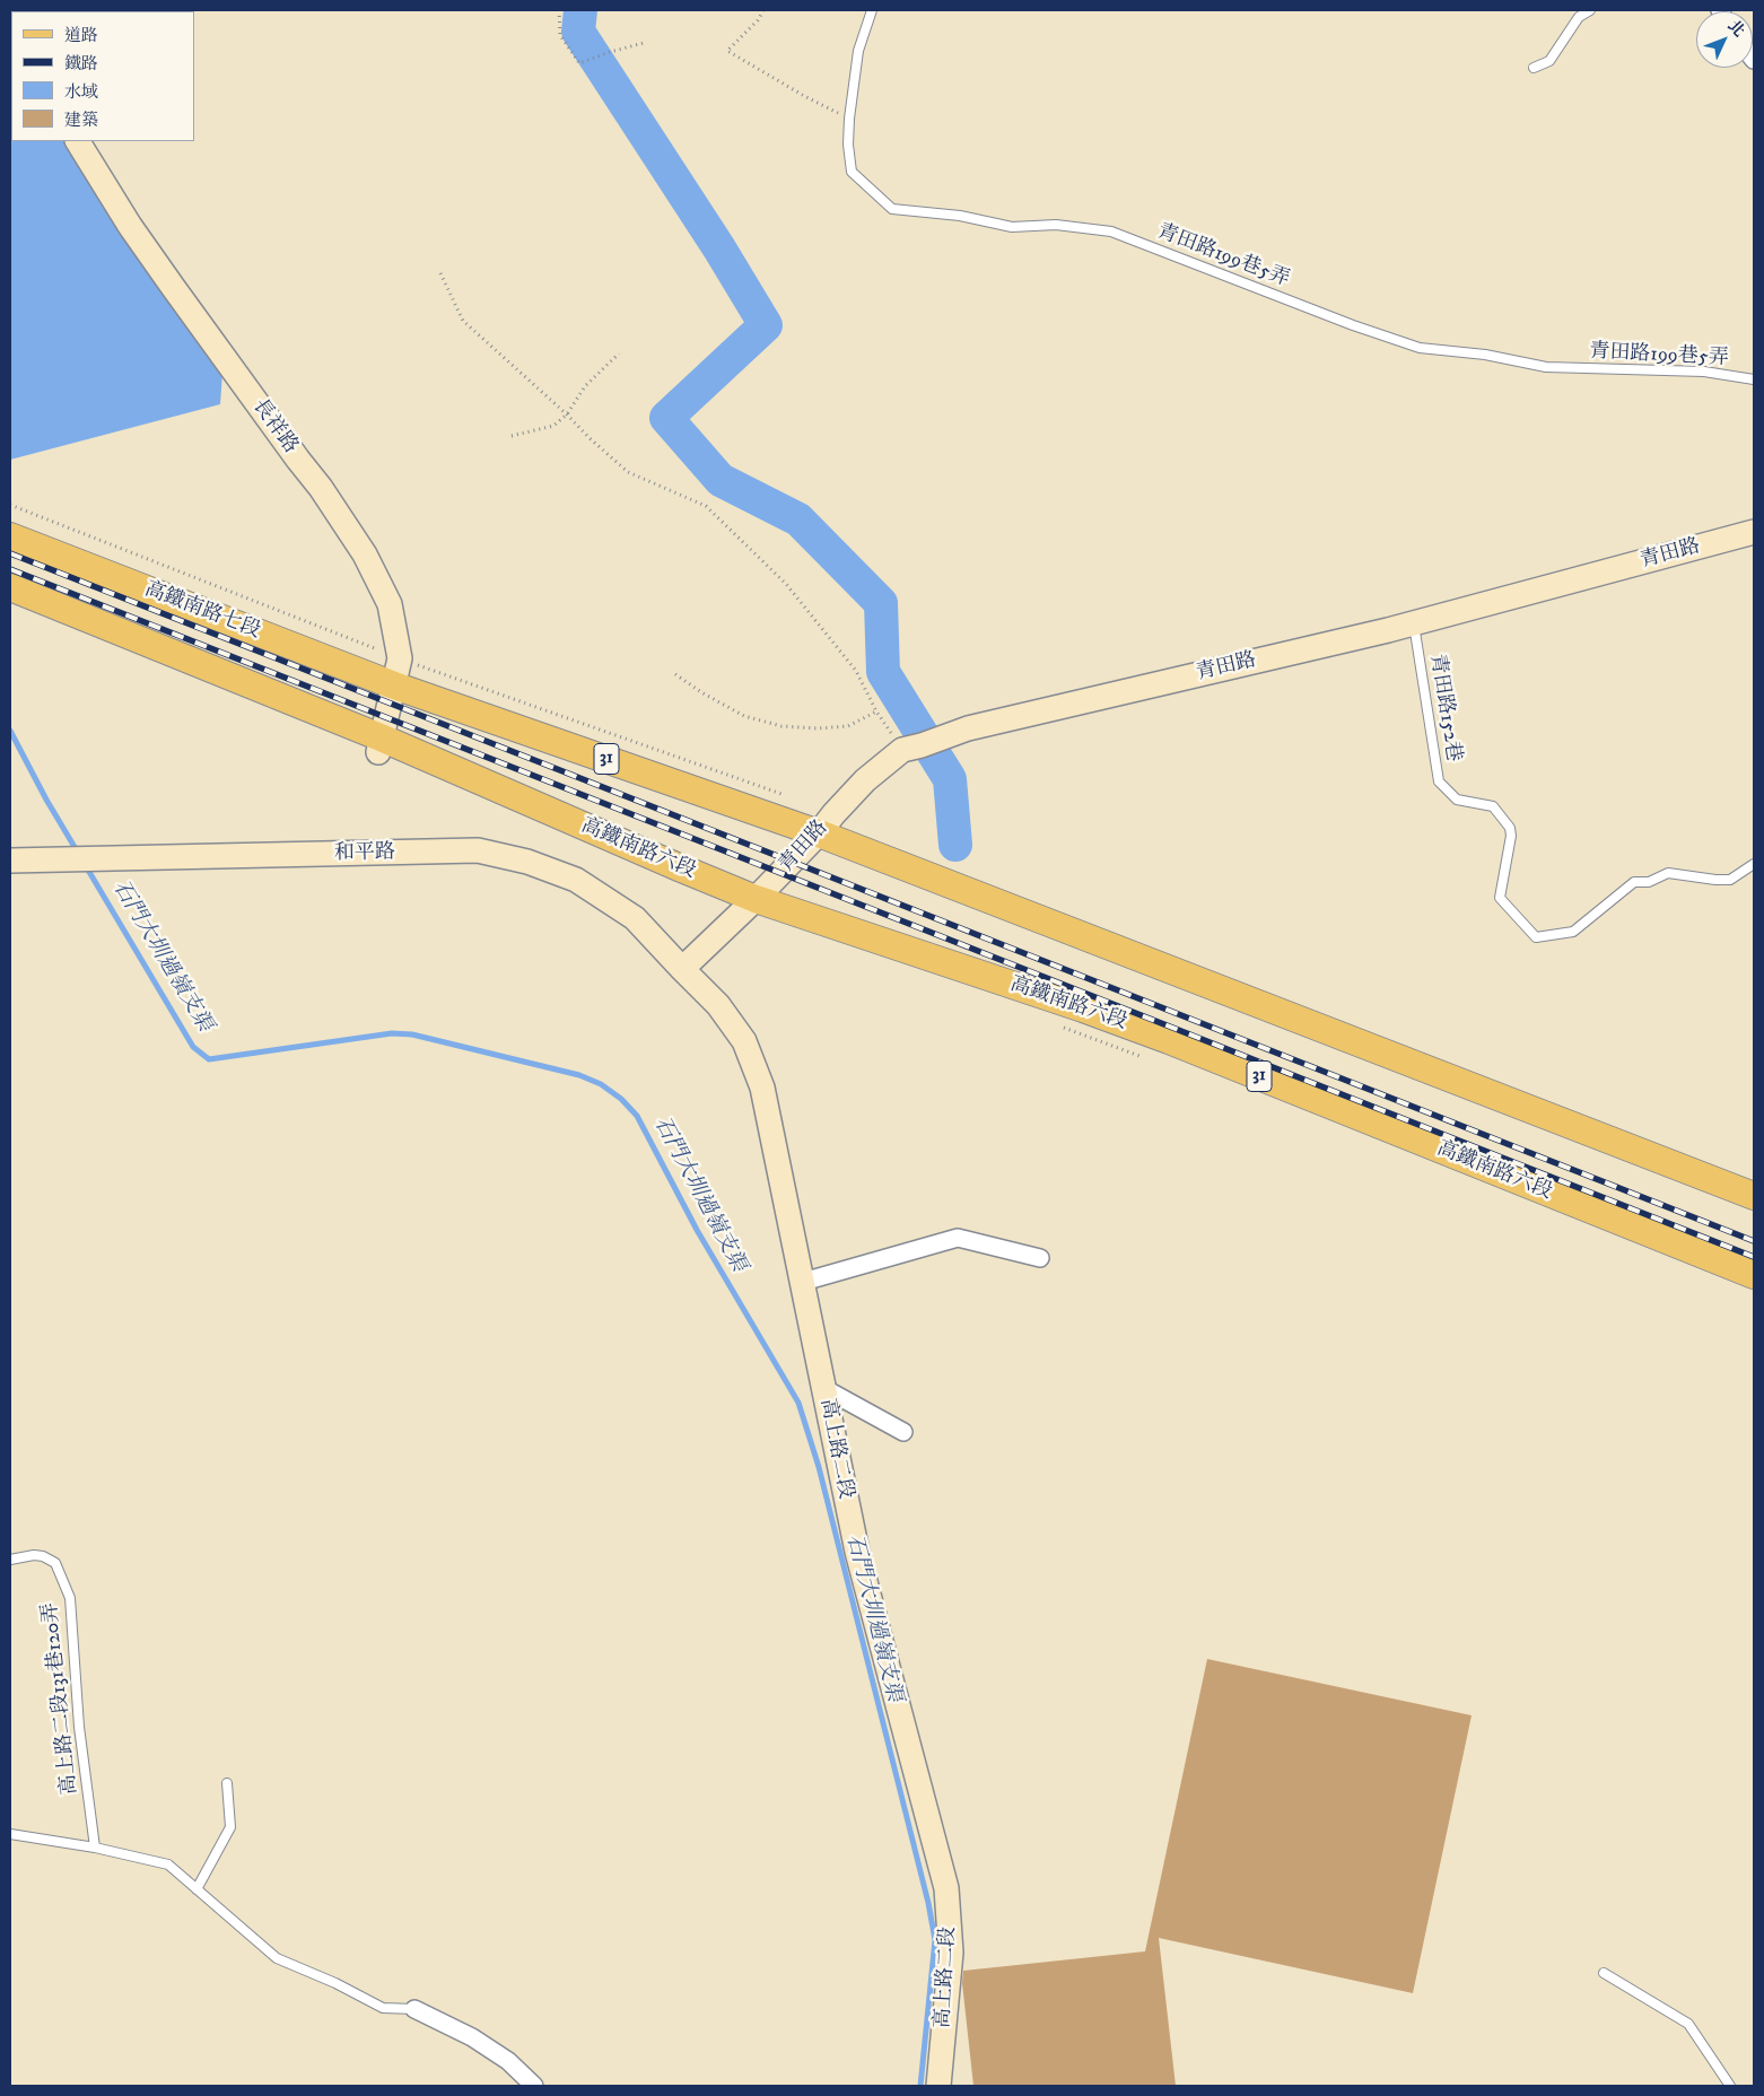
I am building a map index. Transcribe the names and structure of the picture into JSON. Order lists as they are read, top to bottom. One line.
{"streets":{"main road":["高鐵南路七段","31","高鐵南路六段"],"street":["長祥路","青田路","和平路","高上路二段"],"lane":["青田路199巷5弄","青田路152巷","高上路二段131巷120弄"]},"crossings":[["長祥路","高鐵南路七段"],["長祥路","31"],["長祥路","高鐵南路六段"],["青田路","青田路152巷"],["青田路","31"],["青田路","高鐵南路六段"],["高鐵南路七段","31"],["31","高鐵南路六段"],["和平路","高上路二段"]],"water":["石門大圳過嶺支渠"],"legend":["道路","鐵路","水域","建築"],"north":"top right"}
